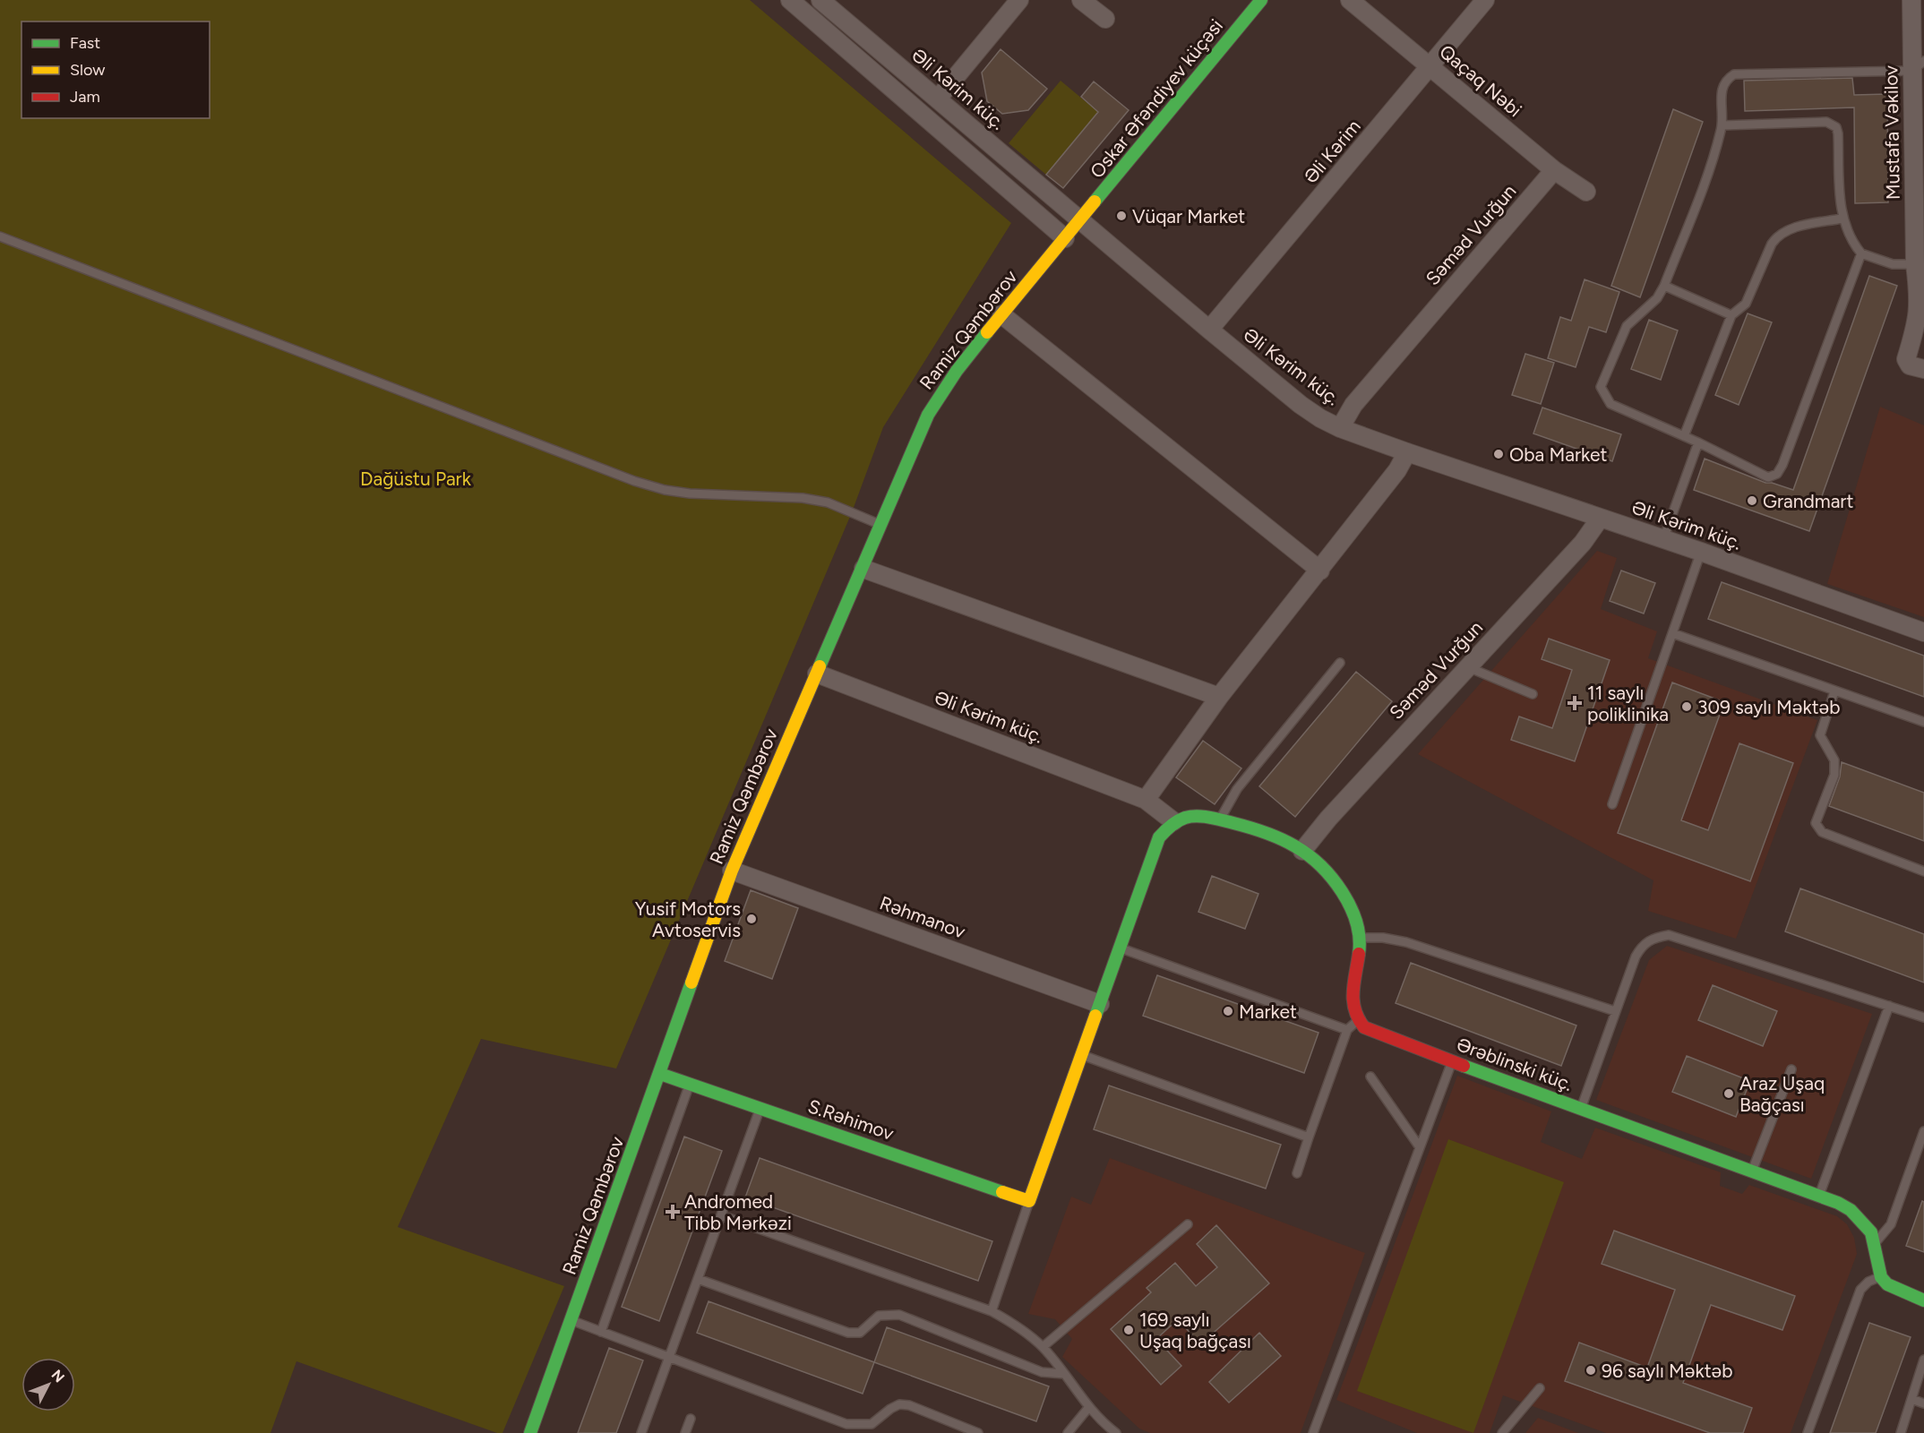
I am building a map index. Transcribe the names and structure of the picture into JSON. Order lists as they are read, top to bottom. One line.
{"streets":{"street":["Qaçaq Nəbi","Əli Kərim küç.","Oskar Əfəndiyev küçəsi","Mustafa Vəkilov","Əli Kərim","Səməd Vurğun","Ramiz Qəmbərov","Rəhmanov","Ərəblinski küç.","S.Rəhimov"]},"crossings":[["Qaçaq Nəbi","Əli Kərim"],["Qaçaq Nəbi","Səməd Vurğun"],["Əli Kərim küç.","Oskar Əfəndiyev küçəsi"],["Əli Kərim küç.","Əli Kərim"],["Əli Kərim küç.","Səməd Vurğun"],["Əli Kərim küç.","Ramiz Qəmbərov"],["Oskar Əfəndiyev küçəsi","Ramiz Qəmbərov"],["Ramiz Qəmbərov","Rəhmanov"],["Ramiz Qəmbərov","S.Rəhimov"]],"parks":["Dağüstu Park"],"places":{"other":["Vüqar Market","Oba Market","Grandmart","309 saylı Məktəb","Yusif Motors Avtoservis","Market","Araz Uşaq Bağçası","169 saylı Uşaq bağçası","96 saylı Məktəb"],"health":["11 saylı poliklinika","Andromed Tibb Mərkəzi"]},"legend":["Fast","Slow","Jam"],"north":"top right"}
